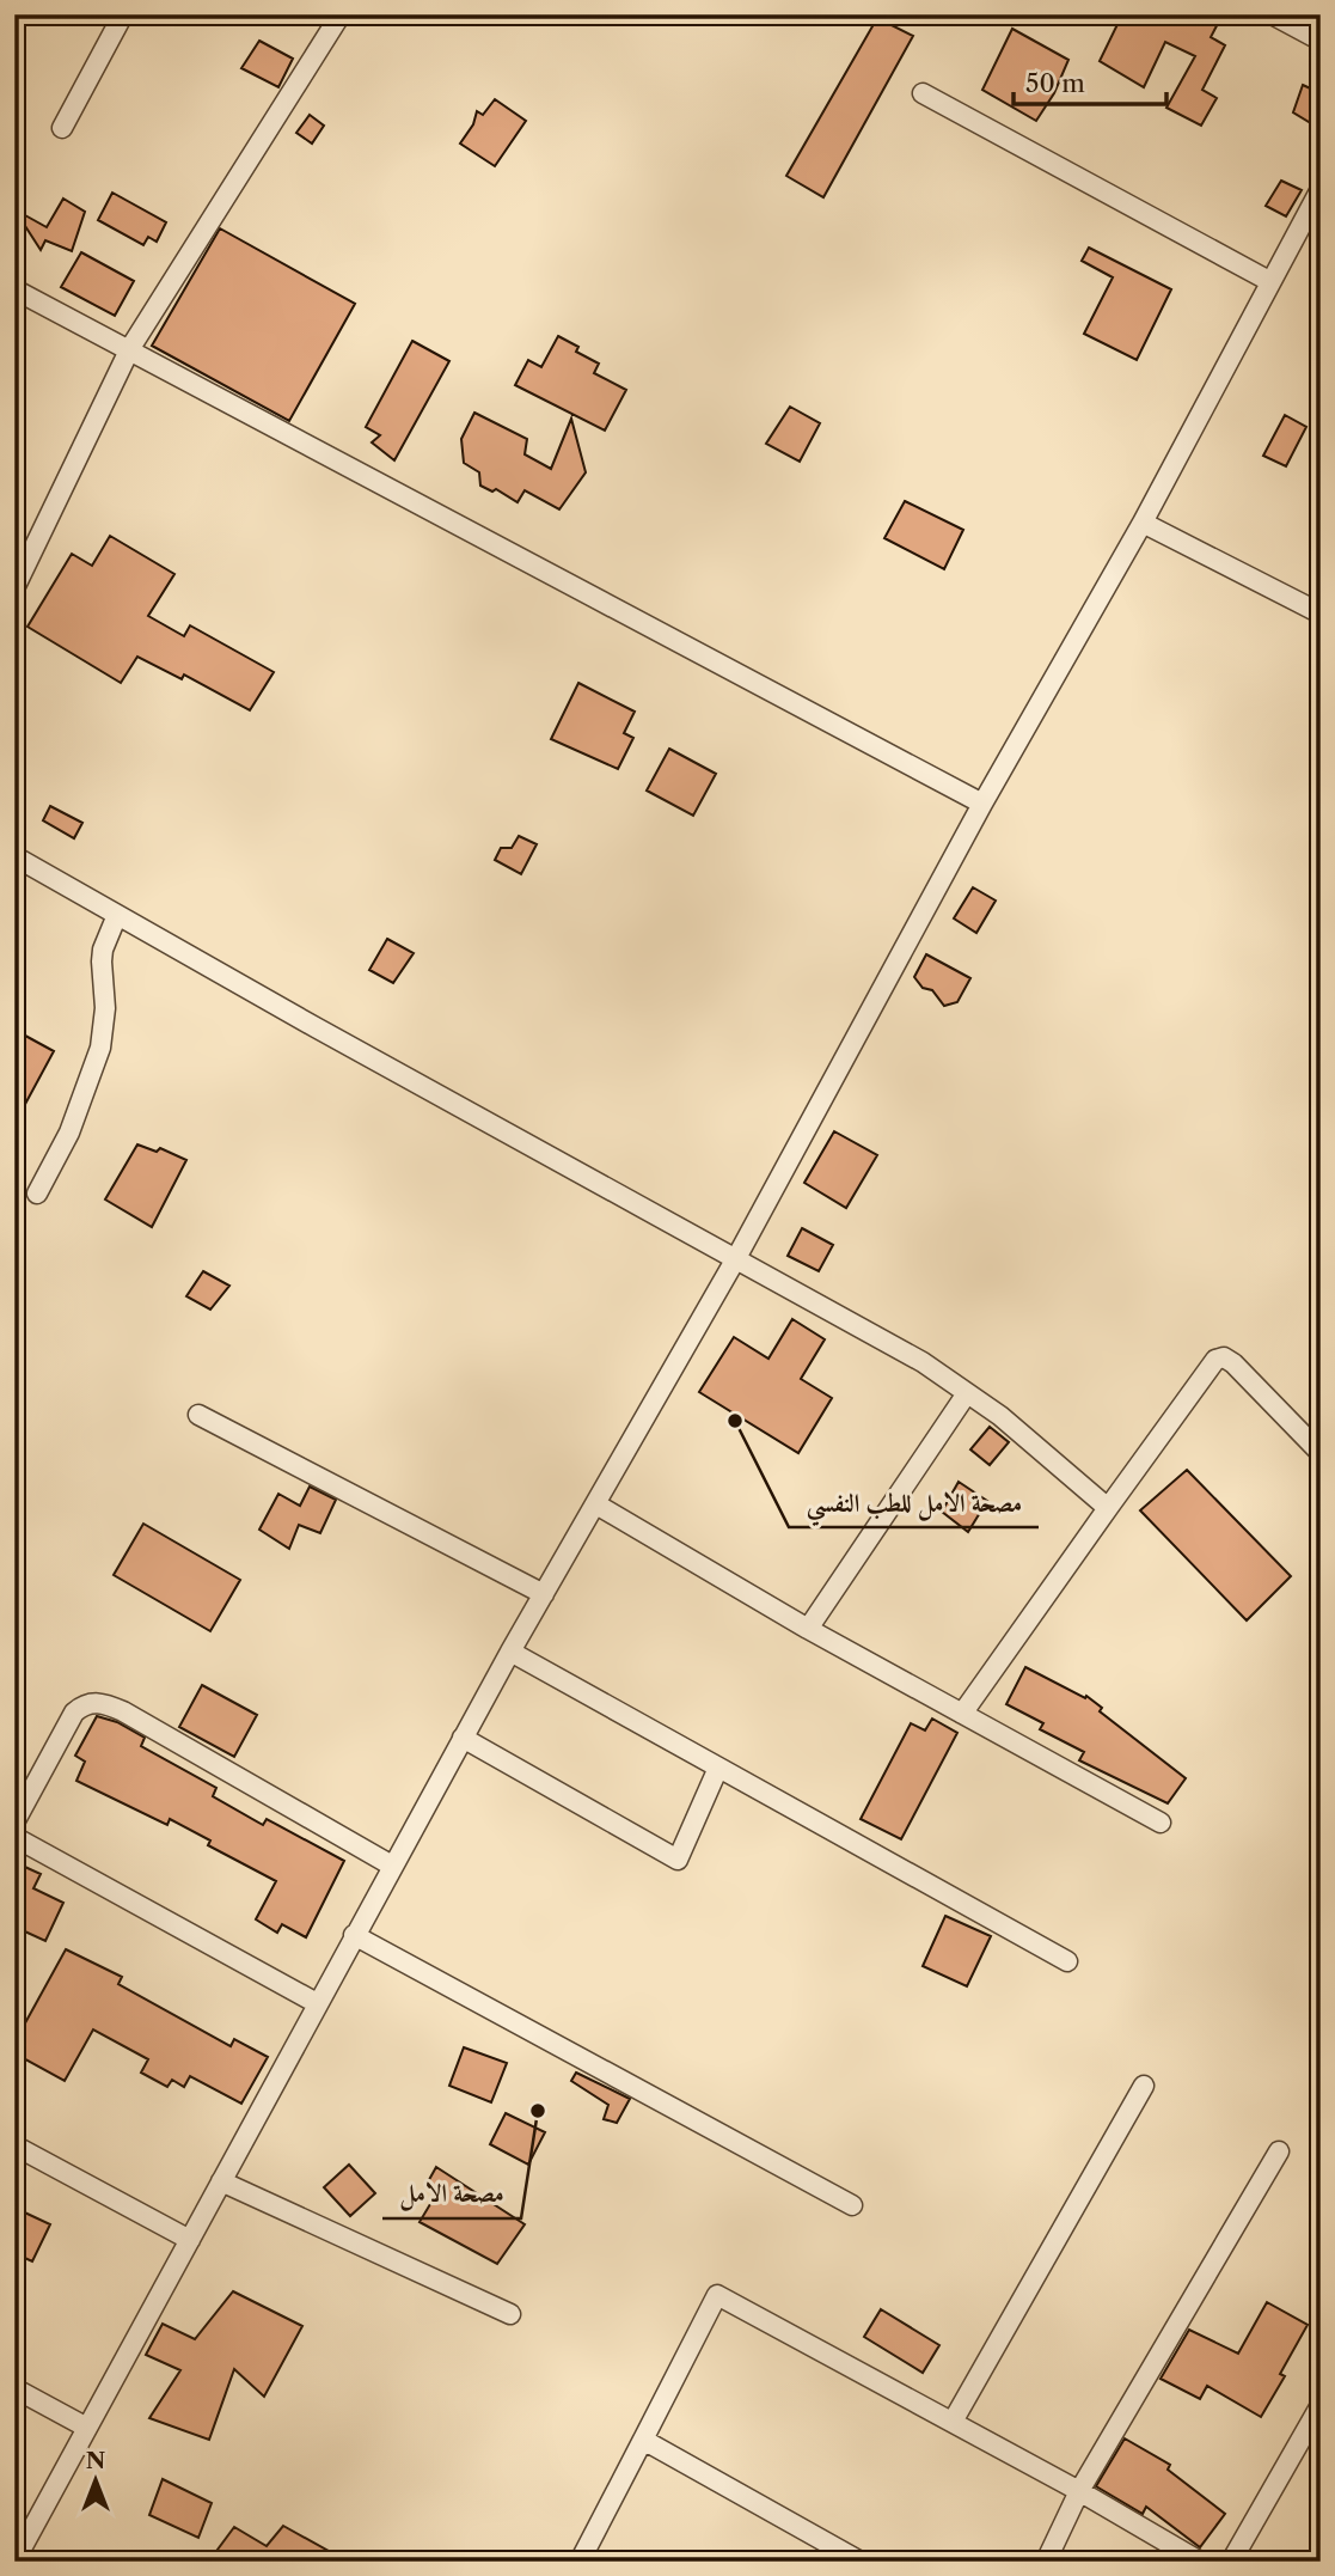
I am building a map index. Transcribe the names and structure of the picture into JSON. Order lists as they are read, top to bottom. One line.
{"places":["مصحة الامل للطب النفسي","مصحة الامل"],"scale_bar":"50 m","north":"top"}
